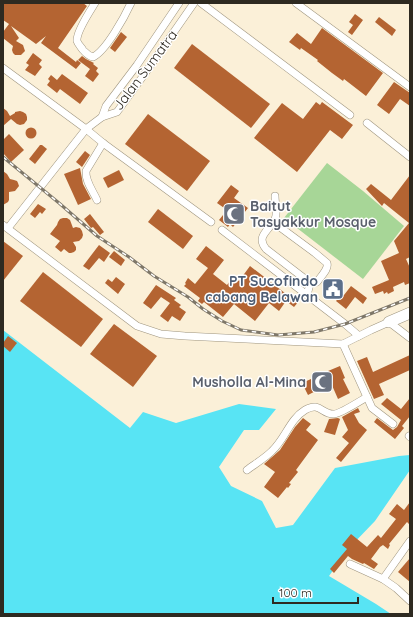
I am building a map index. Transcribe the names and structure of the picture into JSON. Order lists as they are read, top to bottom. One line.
{"streets":{"street":["Jalan Sumatra"]},"places":{"mosque":["Baitut Tasyakkur Mosque","Musholla Al-Mina"],"public building":["PT Sucofindo cabang Belawan"]},"scale_bar":"100 m"}
